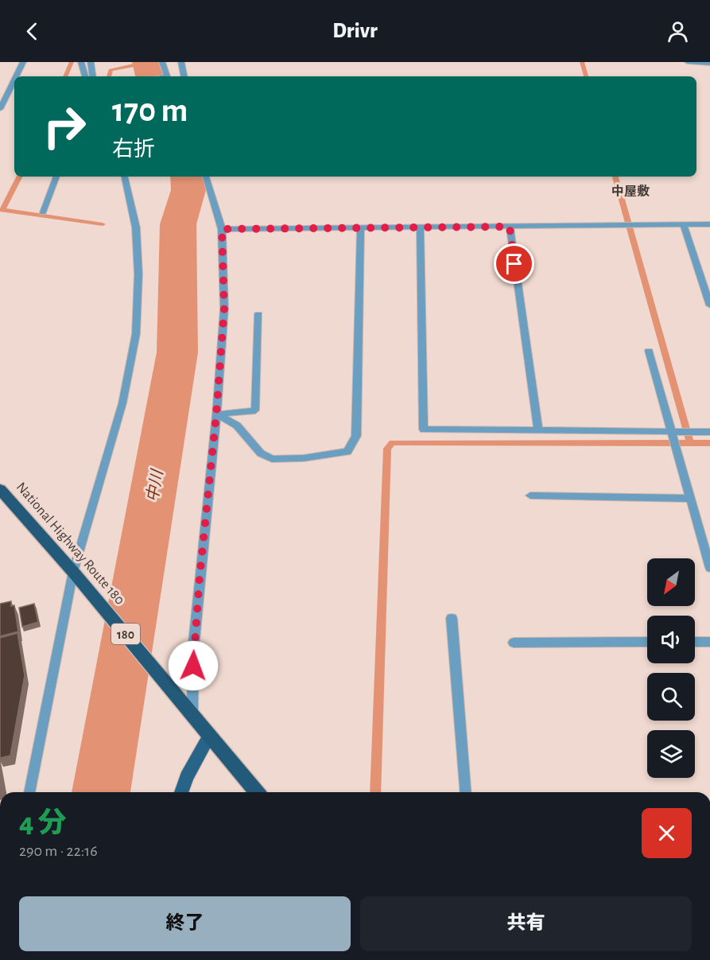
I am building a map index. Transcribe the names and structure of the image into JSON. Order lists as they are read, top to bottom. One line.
{"streets":{"highway":["National Highway Route 180","180"]},"districts":["中屋敷"],"water":["中川"],"north":"bottom left","page":{"header":"Drivr","turn":["170 m","右折"],"heading":["4 分","290 m · 22:16"],"buttons":["終了","共有"]}}
